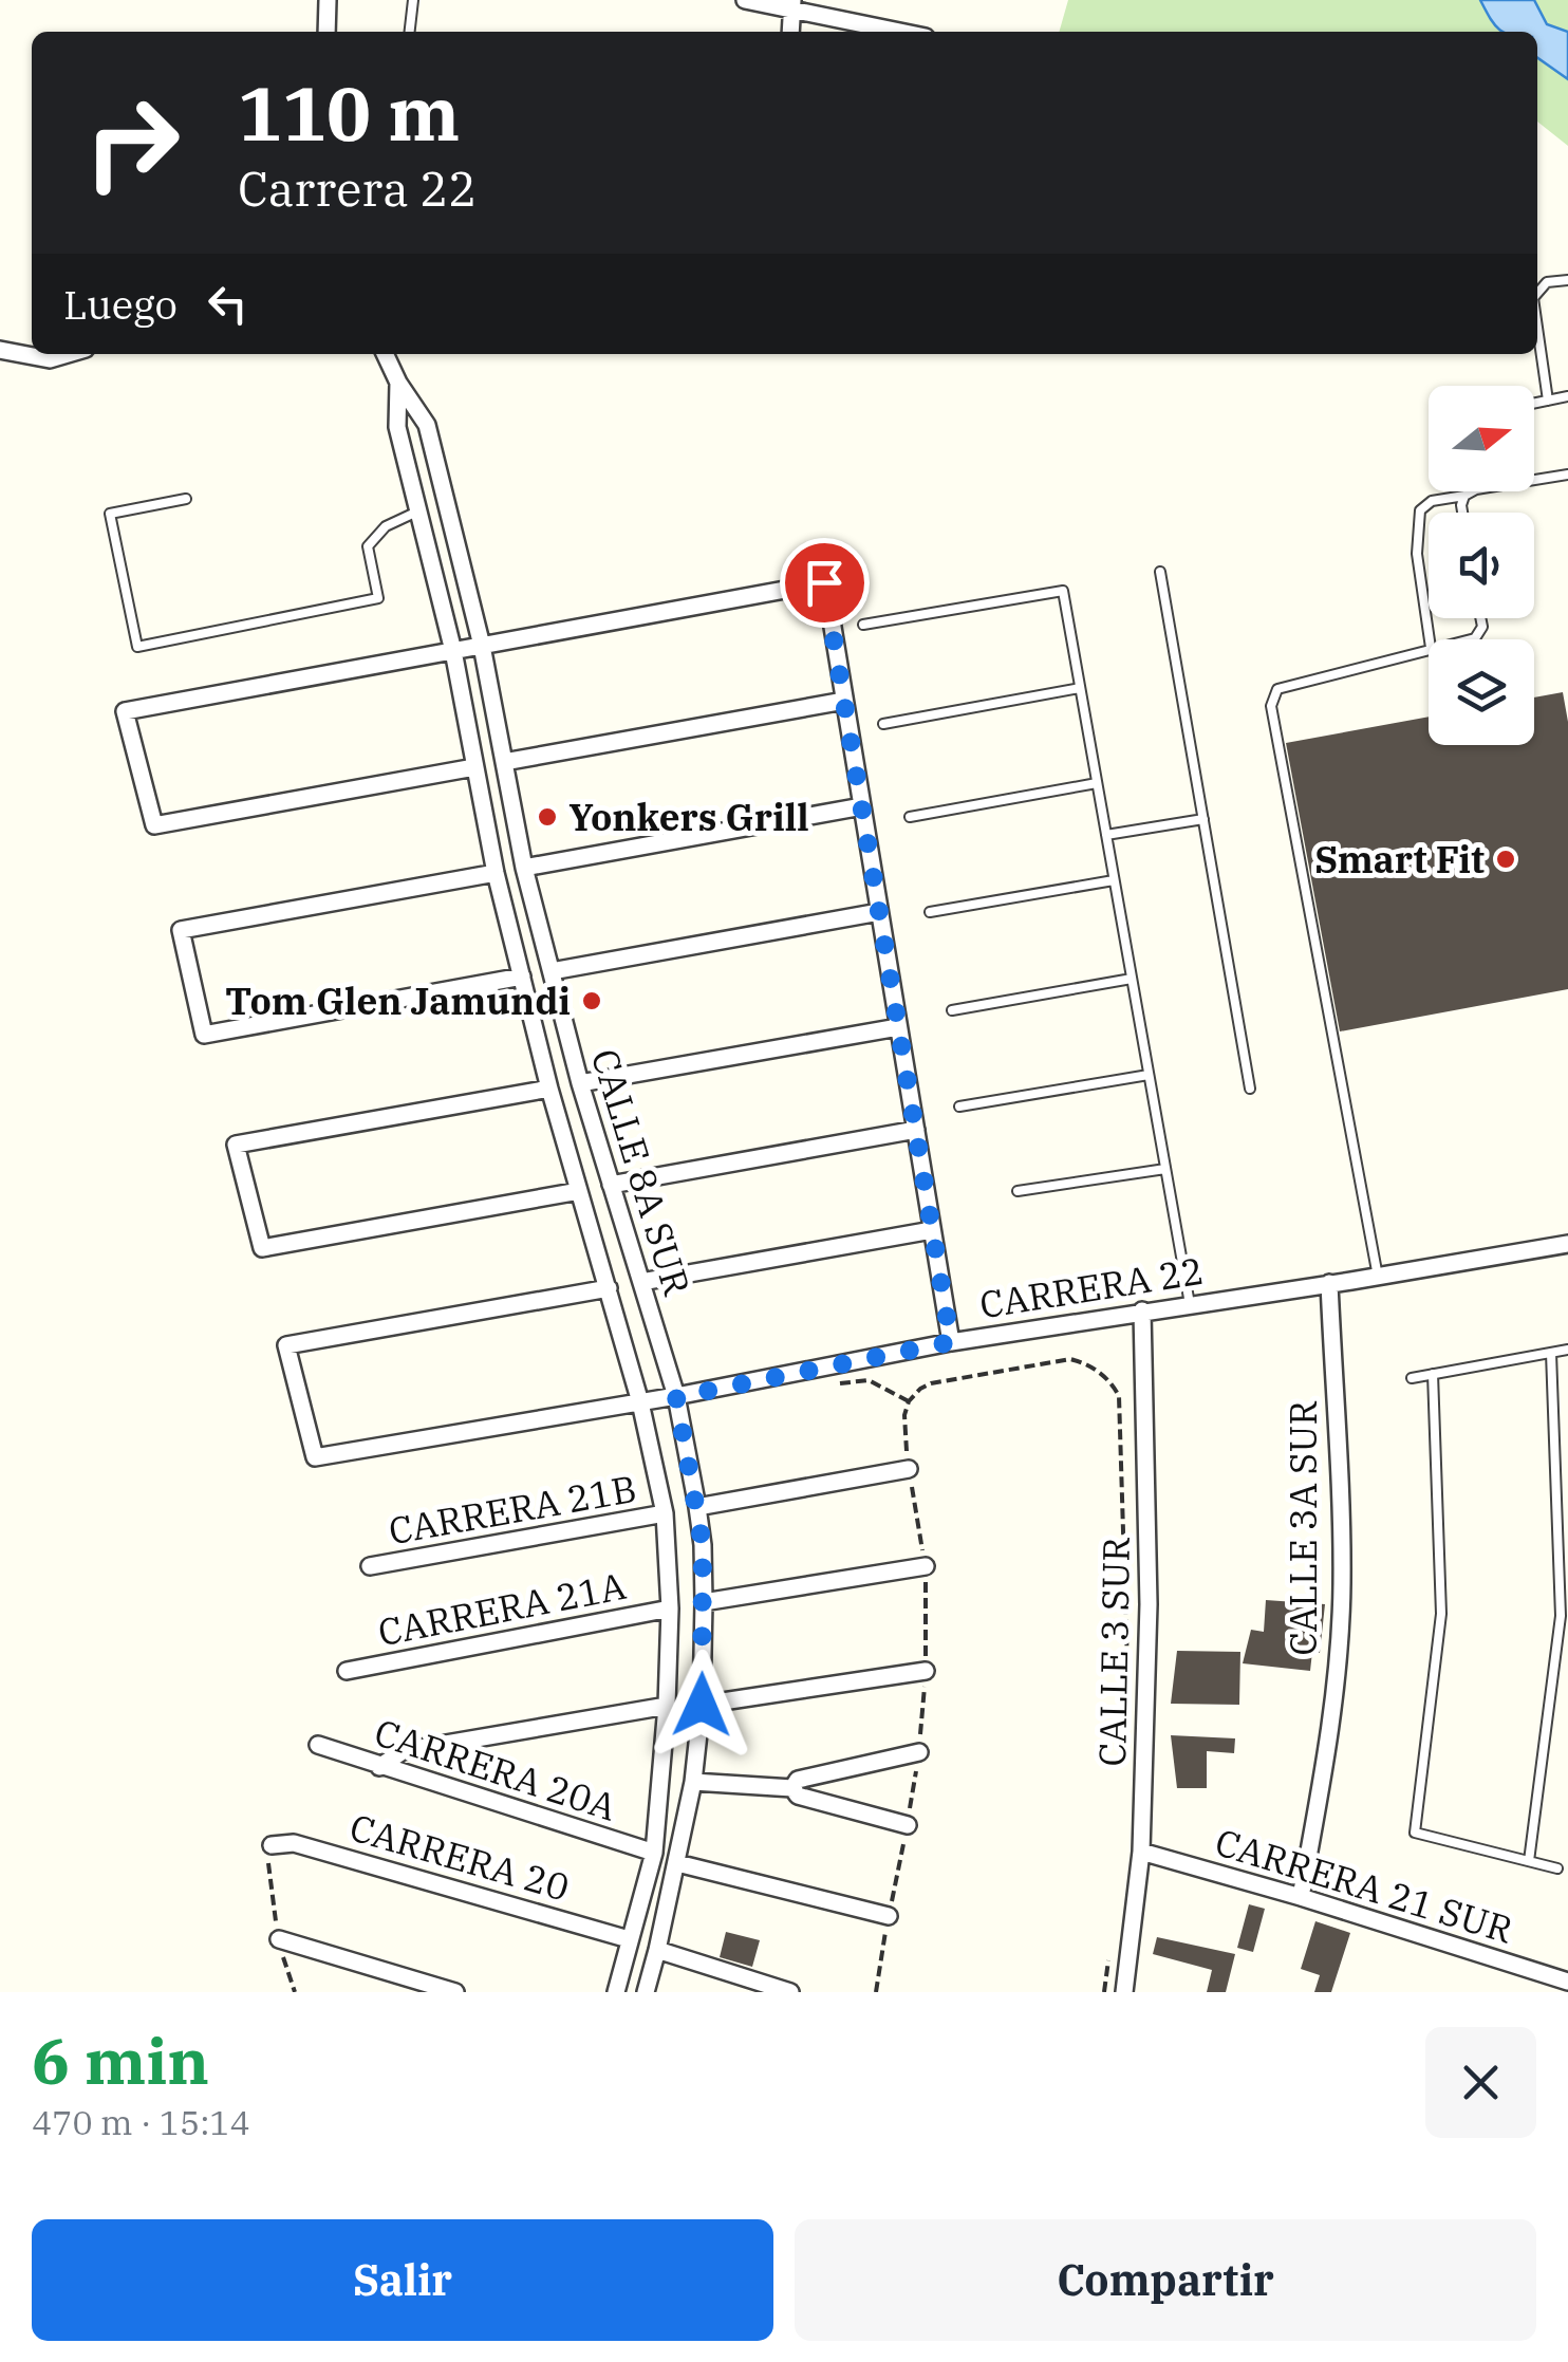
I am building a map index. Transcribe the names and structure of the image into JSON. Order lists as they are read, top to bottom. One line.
{"streets":{"street":["CALLE 8A SUR","CARRERA 22","CARRERA 21B","CALLE 3A SUR","CARRERA 21A","CALLE 3 SUR","CARRERA 20A","CARRERA 20","CARRERA 21 SUR"]},"crossings":[["CALLE 8A SUR","CARRERA 22"],["CALLE 8A SUR","CARRERA 21B"],["CALLE 8A SUR","CARRERA 21A"],["CALLE 8A SUR","CARRERA 20A"],["CALLE 8A SUR","CARRERA 20"],["CARRERA 22","CALLE 3A SUR"],["CARRERA 22","CALLE 3 SUR"],["CALLE 3A SUR","CARRERA 21 SUR"],["CALLE 3 SUR","CARRERA 21 SUR"]],"places":["Yonkers Grill","Smart Fit","Tom Glen Jamundi"],"north":"right","page":{"turn":["110 m","Carrera 22"],"then":"Luego","heading":["6 min","470 m · 15:14"],"buttons":["Salir","Compartir"]}}
